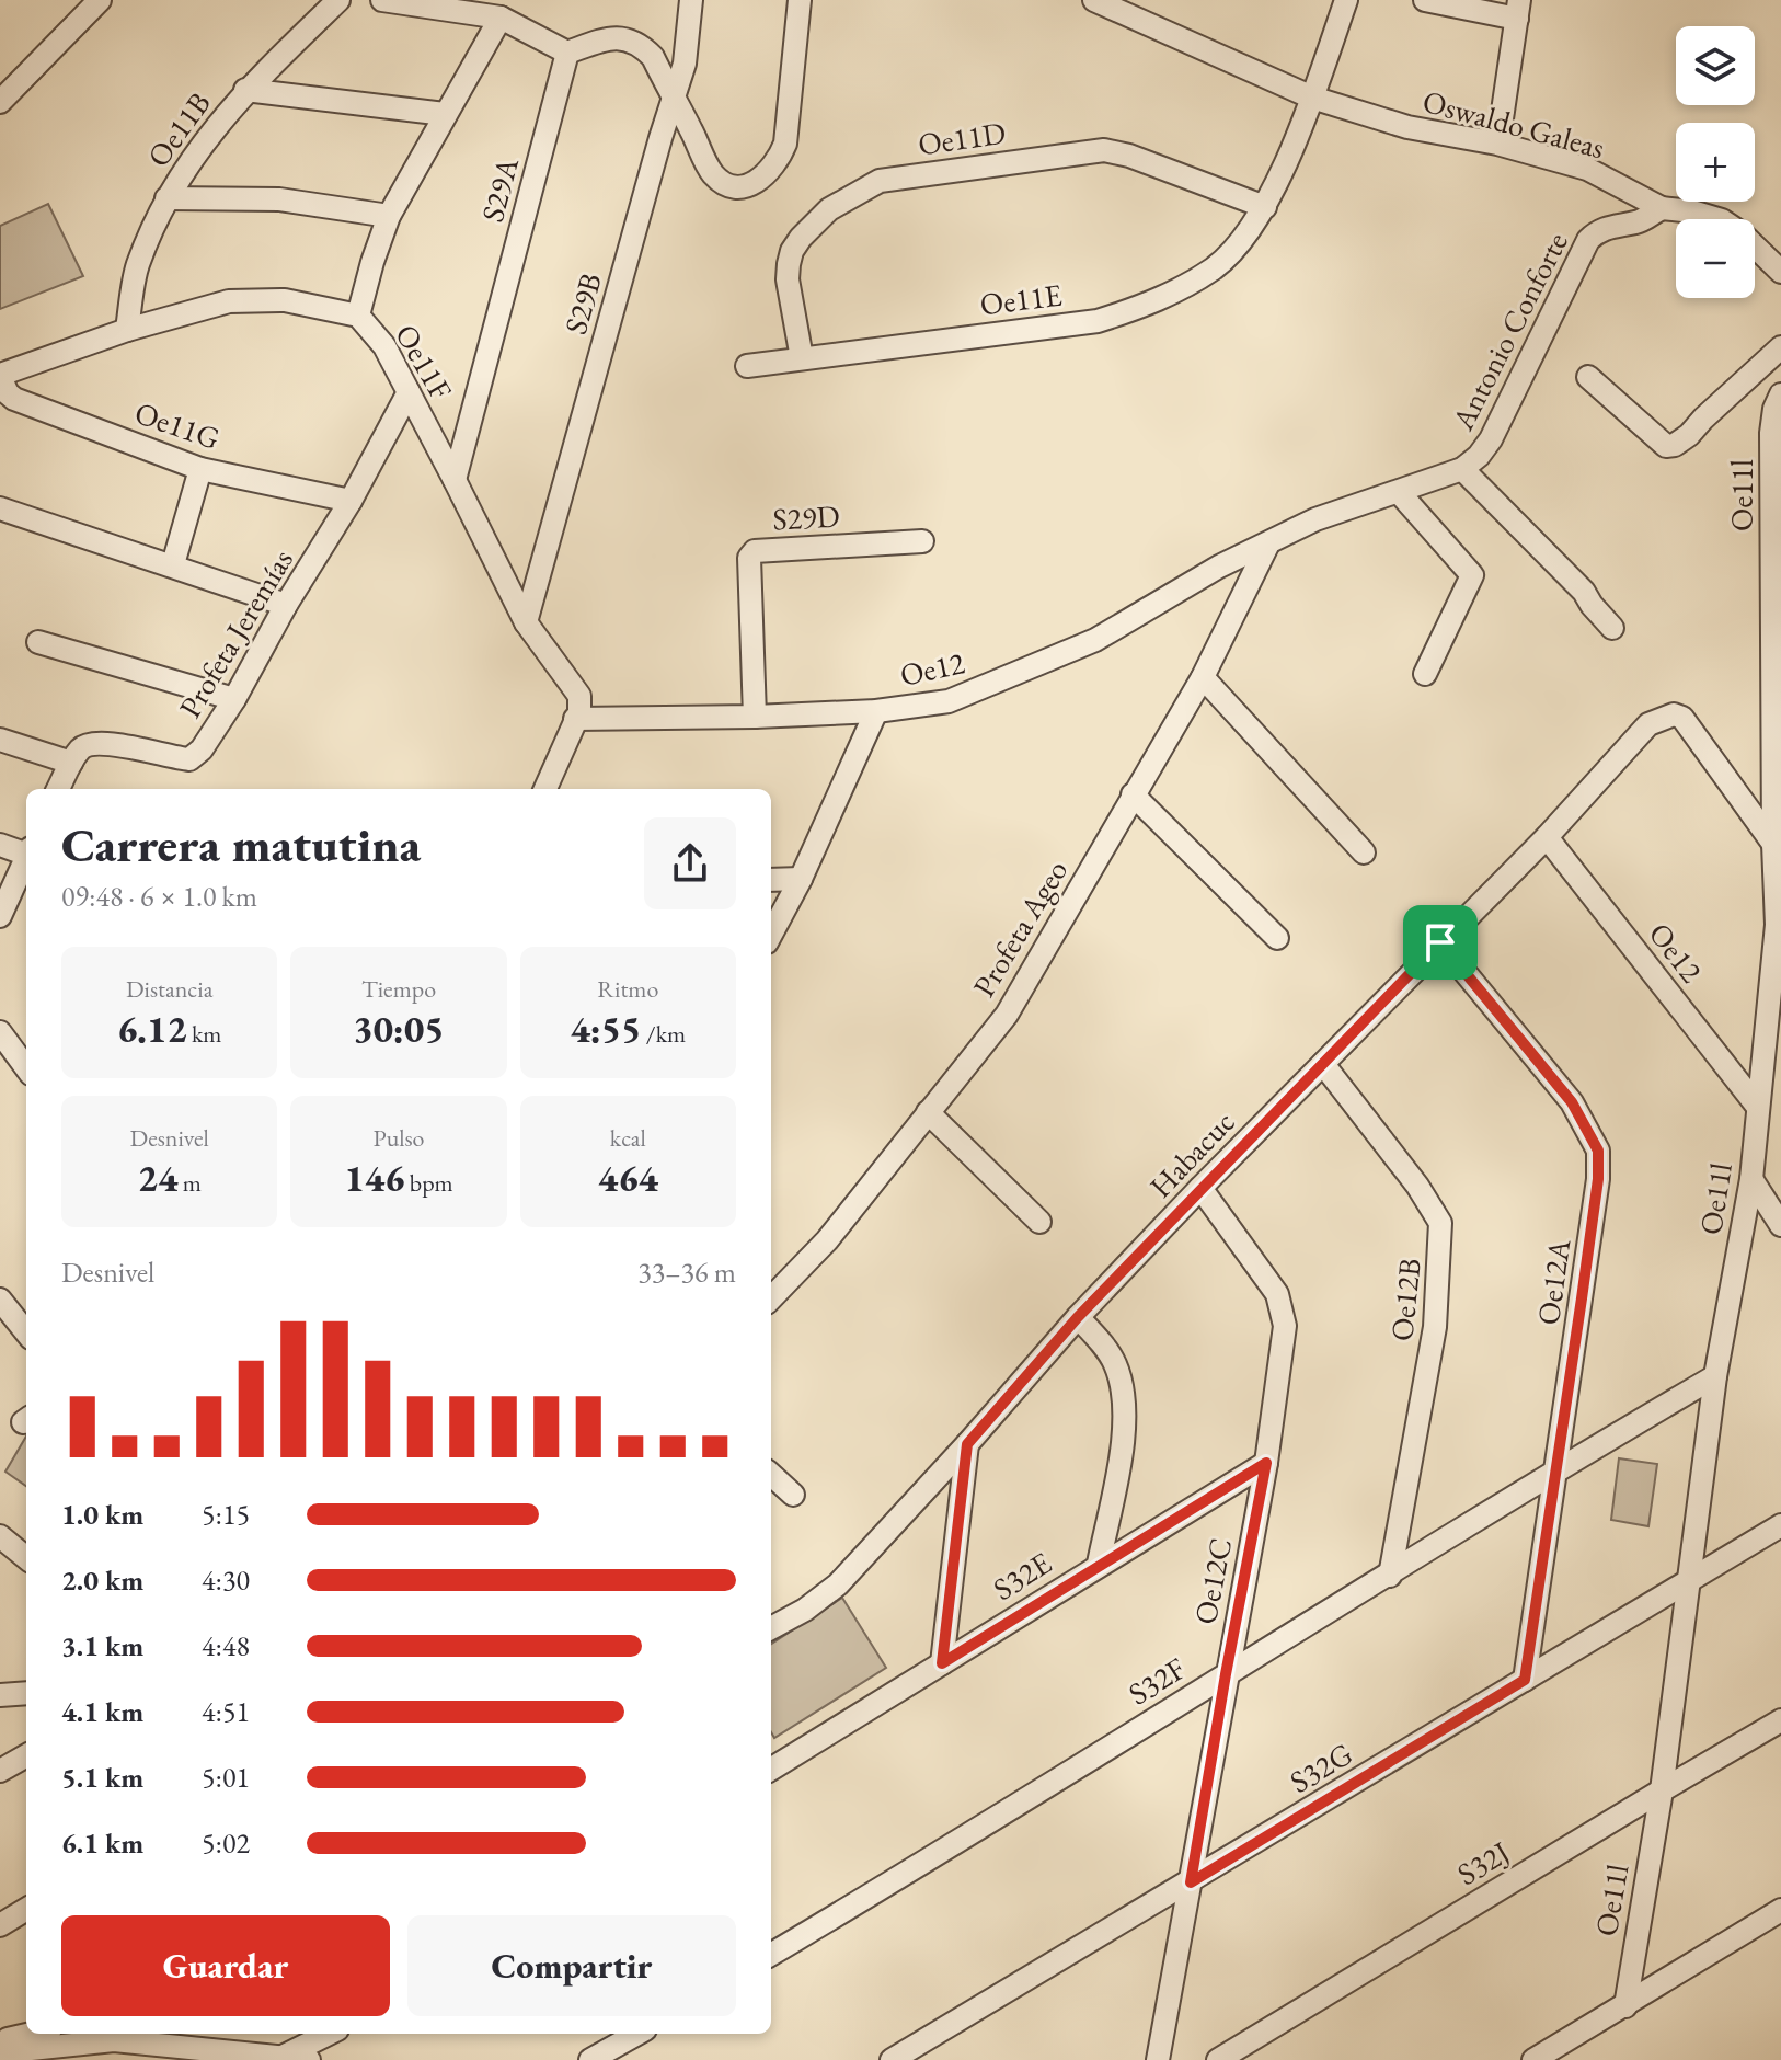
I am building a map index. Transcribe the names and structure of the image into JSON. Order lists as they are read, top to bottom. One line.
{"streets":{"street":["Oswaldo Galeas","Oe11B","Oe11D","S29A","Oe11E","S29B","Antonio Conforte","Oe11F","Oe11G","Oe11l","S29D","Profeta Jeremías","Oe12","Profeta Ageo","Habacuc","Oe12A","Oe12B","S32E","Oe12C","S32F","S32G","S32J"]},"crossings":[["Oswaldo Galeas","Oe11E"],["Oswaldo Galeas","Antonio Conforte"],["Oe11B","Oe11F"],["Oe11D","Oe11E"],["S29A","Oe11F"],["S29B","Oe11F"],["Antonio Conforte","Oe12"],["Antonio Conforte","Profeta Ageo"],["Oe11F","Oe11G"],["Oe11F","Profeta Jeremías"],["Oe11F","Oe12"],["Oe11G","Profeta Jeremías"],["Oe11l","Oe12"],["Oe11l","Habacuc"],["Oe11l","S32F"],["Oe11l","S32G"],["Oe11l","S32J"],["S29D","Oe12"],["Oe12","Profeta Ageo"],["Oe12","Habacuc"],["Habacuc","Oe12A"],["Habacuc","Oe12B"],["Habacuc","Oe12C"],["Oe12A","S32F"],["Oe12A","S32G"],["Oe12B","S32F"],["S32E","Oe12C"],["Oe12C","S32F"],["Oe12C","S32G"]],"page":{"map_buttons":["+","−"],"heading":["Carrera matutina","09:48 · 6 × 1.0 km"],"stats":[["Distancia","6.12 km"],["Tiempo","30:05"],["Ritmo","4:55 /km"],["Desnivel","24 m"],["Pulso","146 bpm"],["kcal","464"]],"chart":["Desnivel","33–36 m"],"list":[{"name":"1.0 km","note":"5:15"},{"name":"2.0 km","note":"4:30"},{"name":"3.1 km","note":"4:48"},{"name":"4.1 km","note":"4:51"},{"name":"5.1 km","note":"5:01"},{"name":"6.1 km","note":"5:02"}],"buttons":["Guardar","Compartir"]}}
